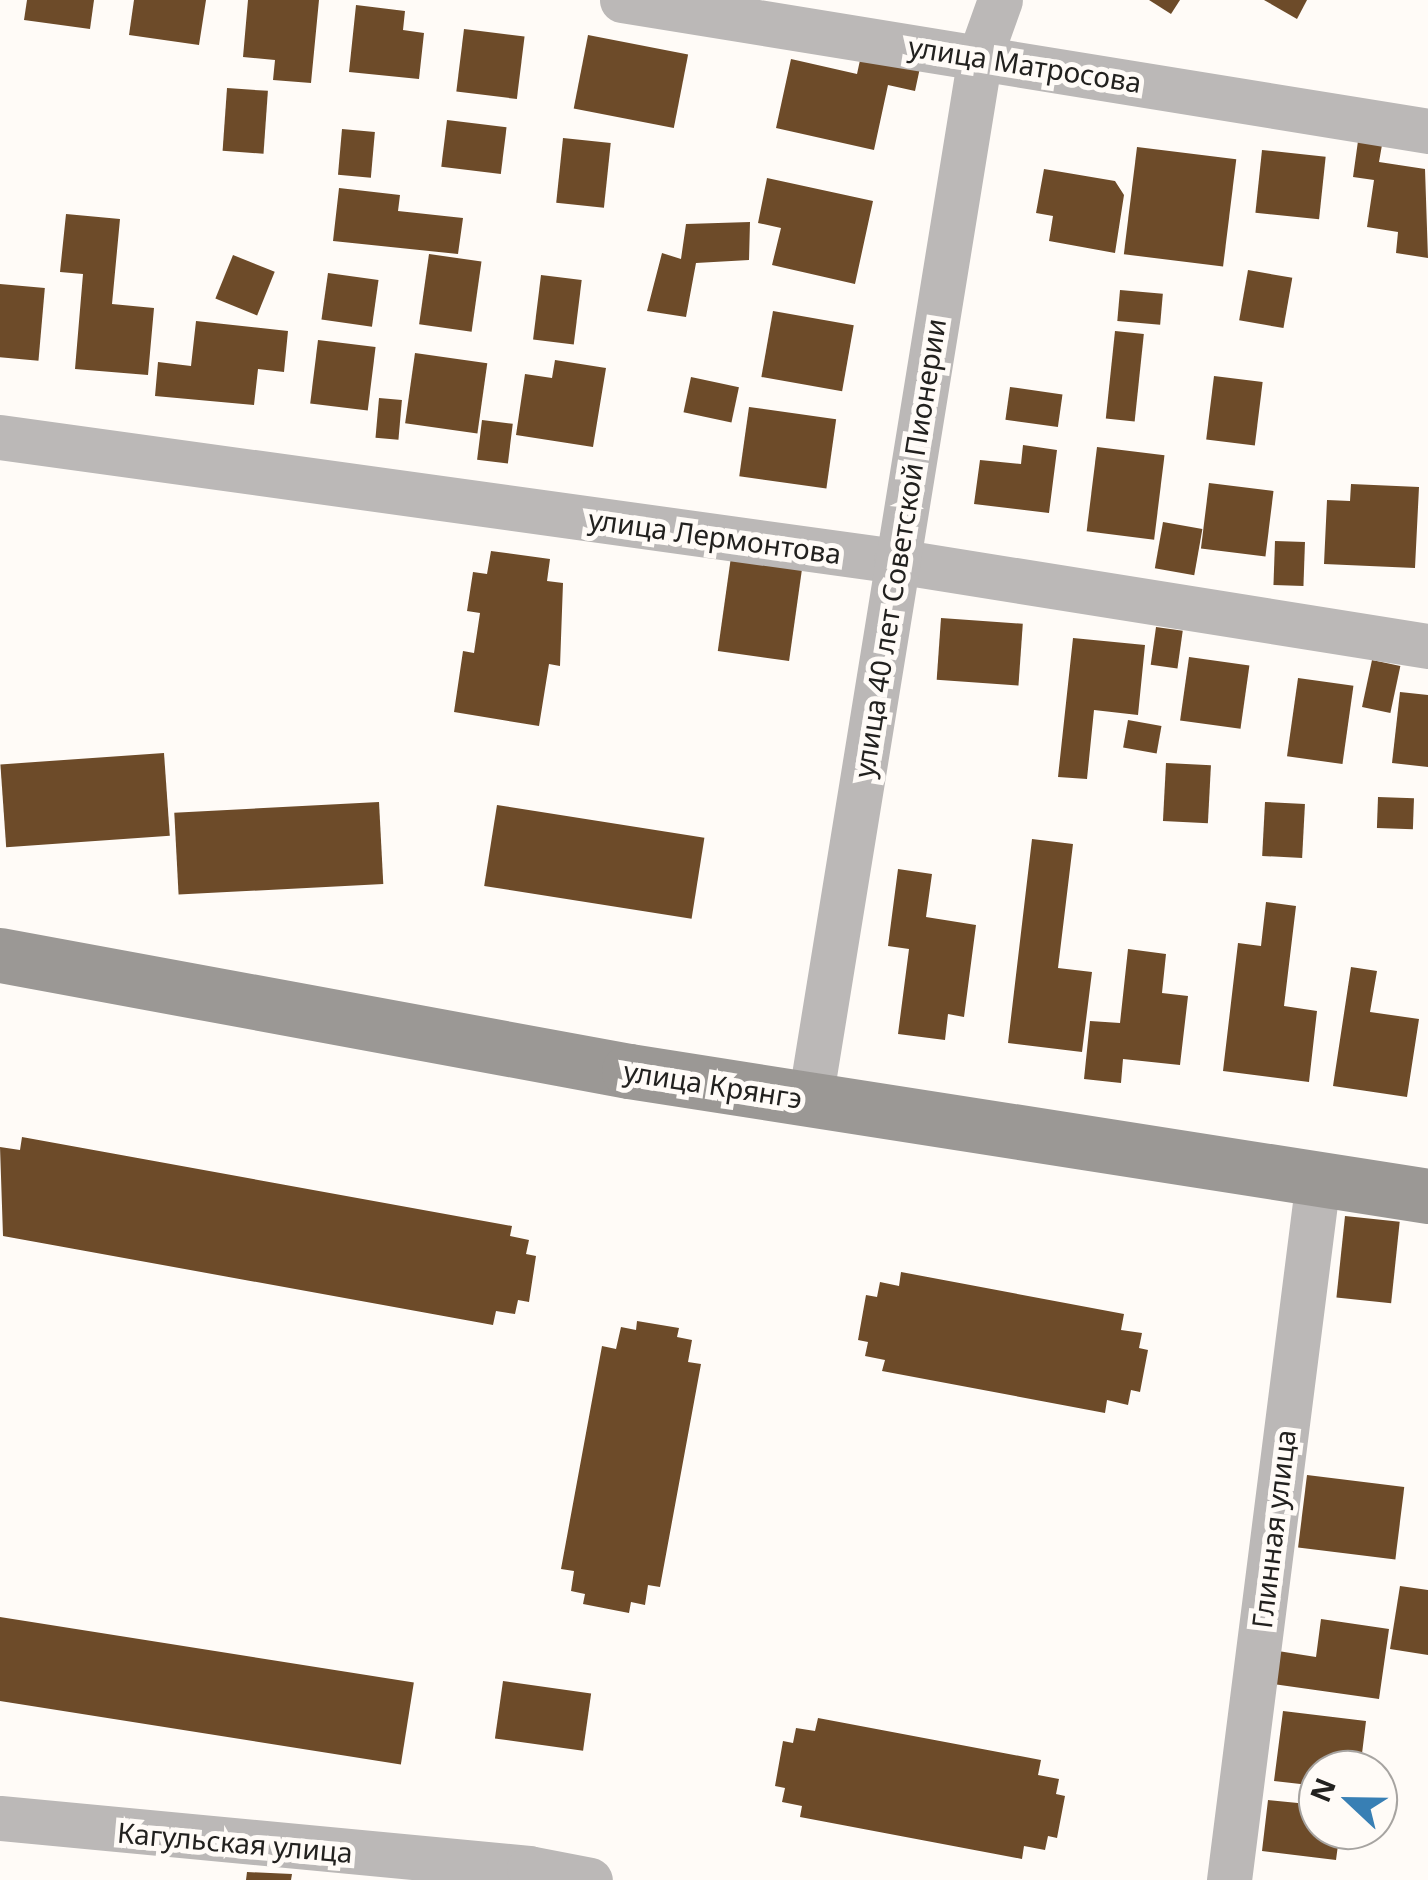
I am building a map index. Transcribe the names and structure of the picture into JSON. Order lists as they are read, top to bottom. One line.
{"streets":{"street":["улица Матросова","улица Лермонтова","улица 40 лет Советской Пионерии","улица Крянгэ","Глинная улица","Кагульская улица"]},"crossings":[["улица Матросова","улица 40 лет Советской Пионерии"],["улица Лермонтова","улица 40 лет Советской Пионерии"],["улица 40 лет Советской Пионерии","улица Крянгэ"],["улица Крянгэ","Глинная улица"]],"north":"left"}
